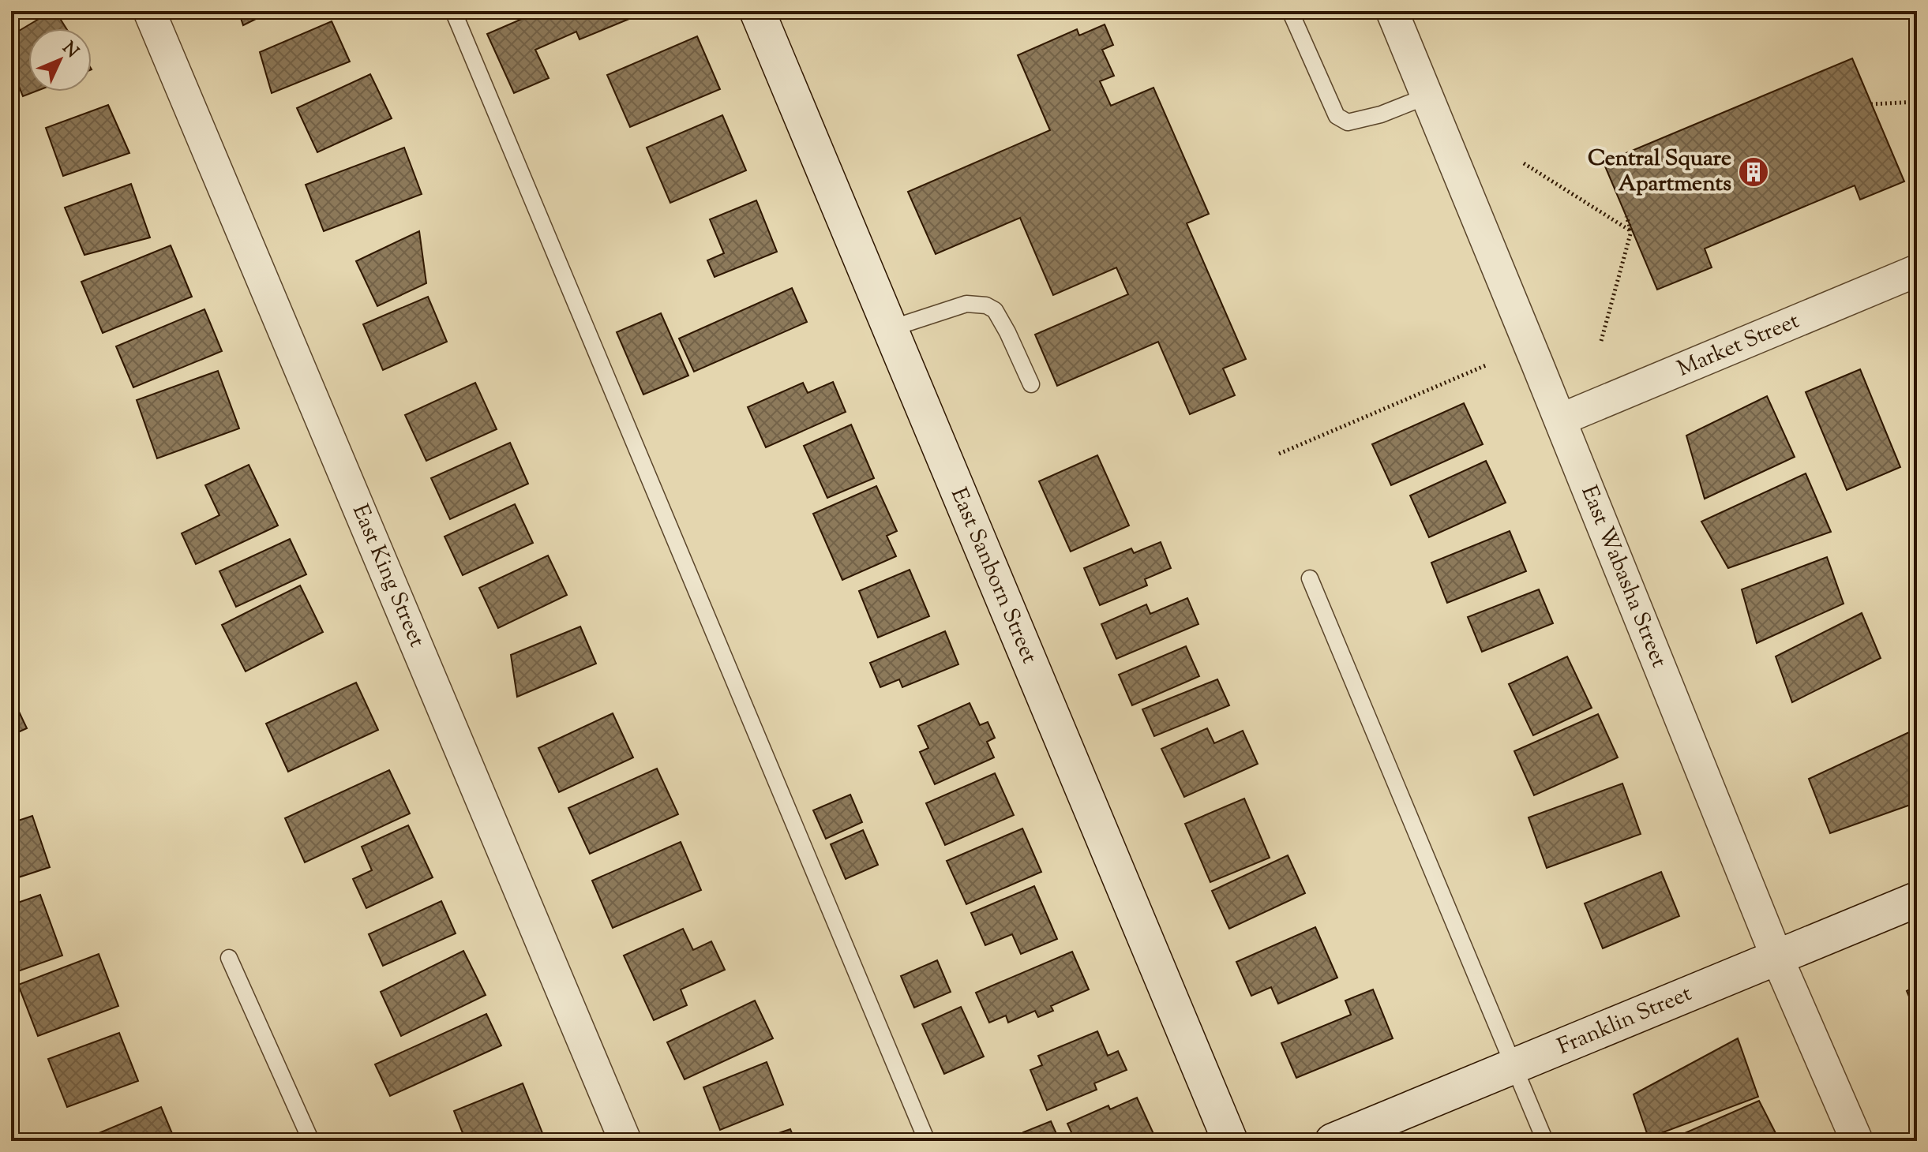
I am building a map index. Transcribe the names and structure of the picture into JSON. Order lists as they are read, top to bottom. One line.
{"streets":{"street":["Market Street","East King Street","East Sanborn Street","East Wabasha Street","Franklin Street"]},"crossings":[["Market Street","East Wabasha Street"],["East Wabasha Street","Franklin Street"]],"places":{"building":["Central Square Apartments"]},"north":"top right"}
